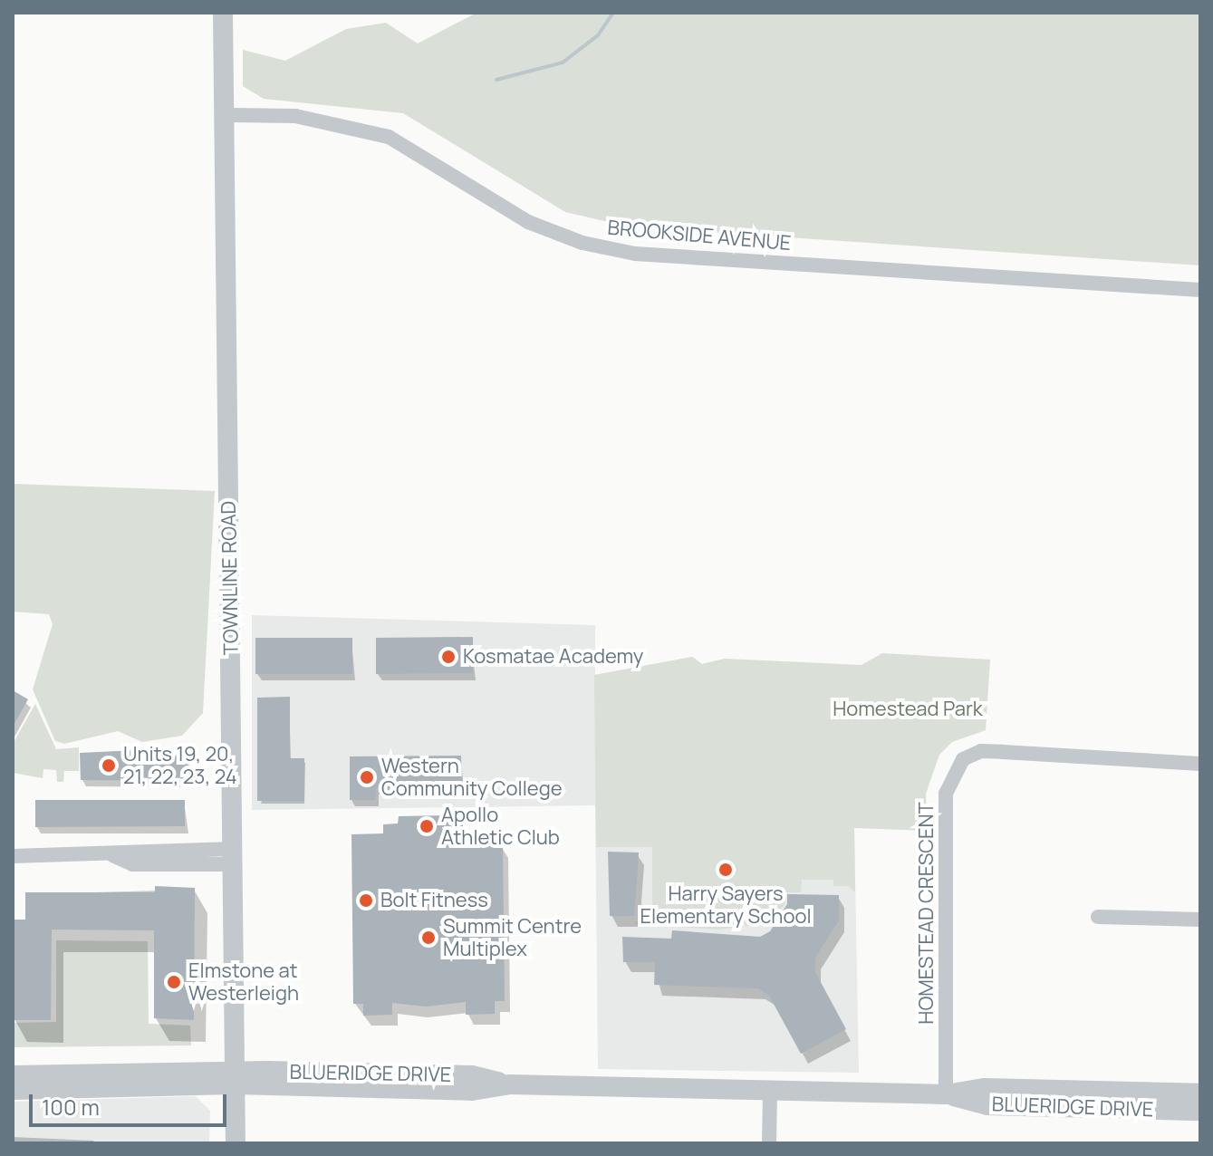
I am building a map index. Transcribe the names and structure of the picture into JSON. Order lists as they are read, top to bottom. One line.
{"streets":{"street":["BROOKSIDE AVENUE","TOWNLINE ROAD","HOMESTEAD CRESCENT","BLUERIDGE DRIVE"]},"crossings":[["BROOKSIDE AVENUE","TOWNLINE ROAD"],["TOWNLINE ROAD","BLUERIDGE DRIVE"],["HOMESTEAD CRESCENT","BLUERIDGE DRIVE"]],"parks":["Homestead Park"],"places":["Kosmatae Academy","Units 19, 20, 21, 22, 23, 24","Western Community College","Apollo Athletic Club","Harry Sayers Elementary School","Bolt Fitness","Summit Centre Multiplex","Elmstone at Westerleigh"],"scale_bar":"100 m"}
